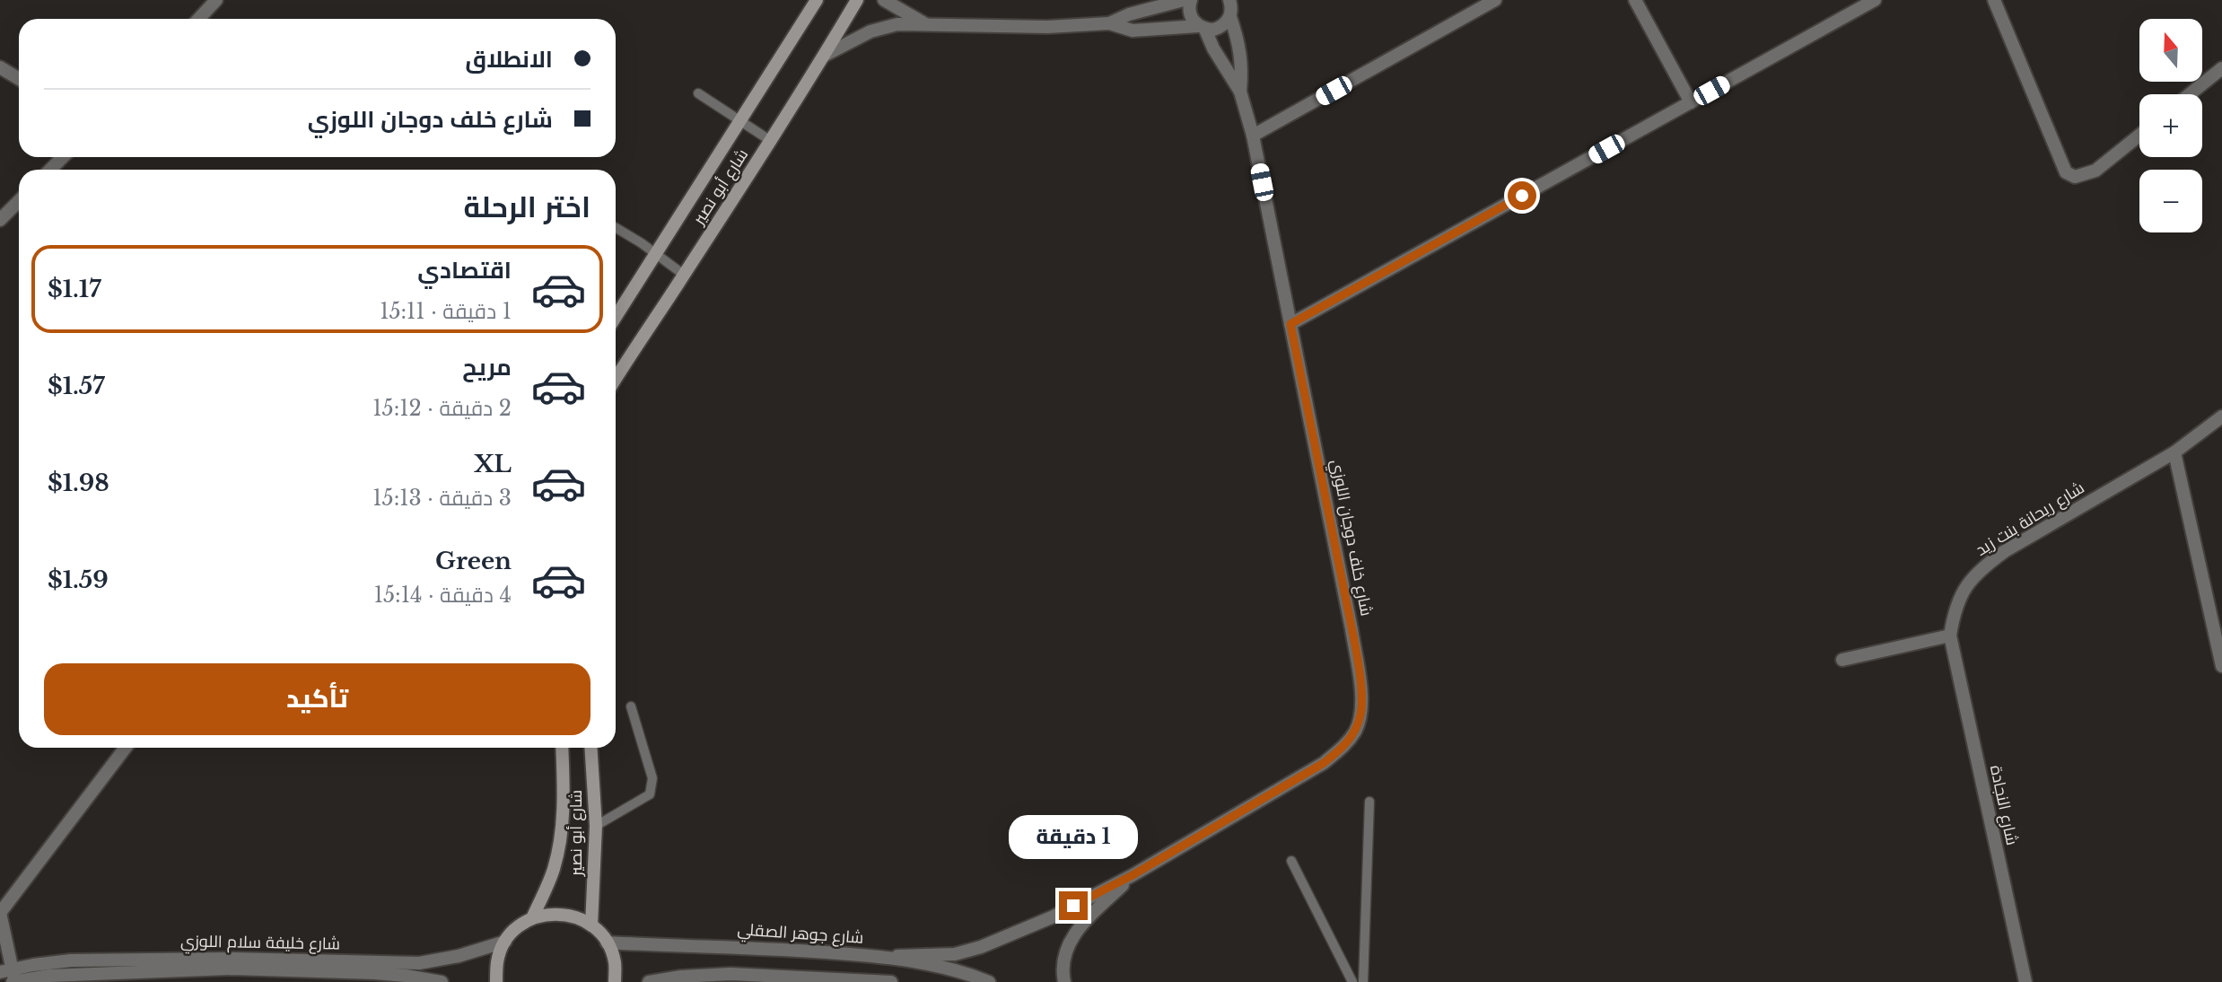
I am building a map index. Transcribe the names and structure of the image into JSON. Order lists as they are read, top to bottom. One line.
{"streets":{"main road":["شارع أبو نصير"],"street":["شارع ريحانة بنت زيد","شارع خلف دوجان اللوزي","شارع النجادة","شارع جوهر الصقلي","شارع خليفة سلام اللوزي"]},"crossings":[["شارع ريحانة بنت زيد","شارع النجادة"],["شارع خلف دوجان اللوزي","شارع جوهر الصقلي"]],"north":"top","page":{"map_buttons":["+","−"],"banner":["الانطلاق","شارع خلف دوجان اللوزي"],"heading":"اختر الرحلة","list":[{"name":"اقتصادي","note":"1 دقيقة · 15:11","value":"$1.17"},{"name":"مريح","note":"2 دقيقة · 15:12","value":"$1.57"},{"name":"XL","note":"3 دقيقة · 15:13","value":"$1.98"},{"name":"Green","note":"4 دقيقة · 15:14","value":"$1.59"}],"buttons":"تأكيد","bubble":"1 دقيقة"}}
